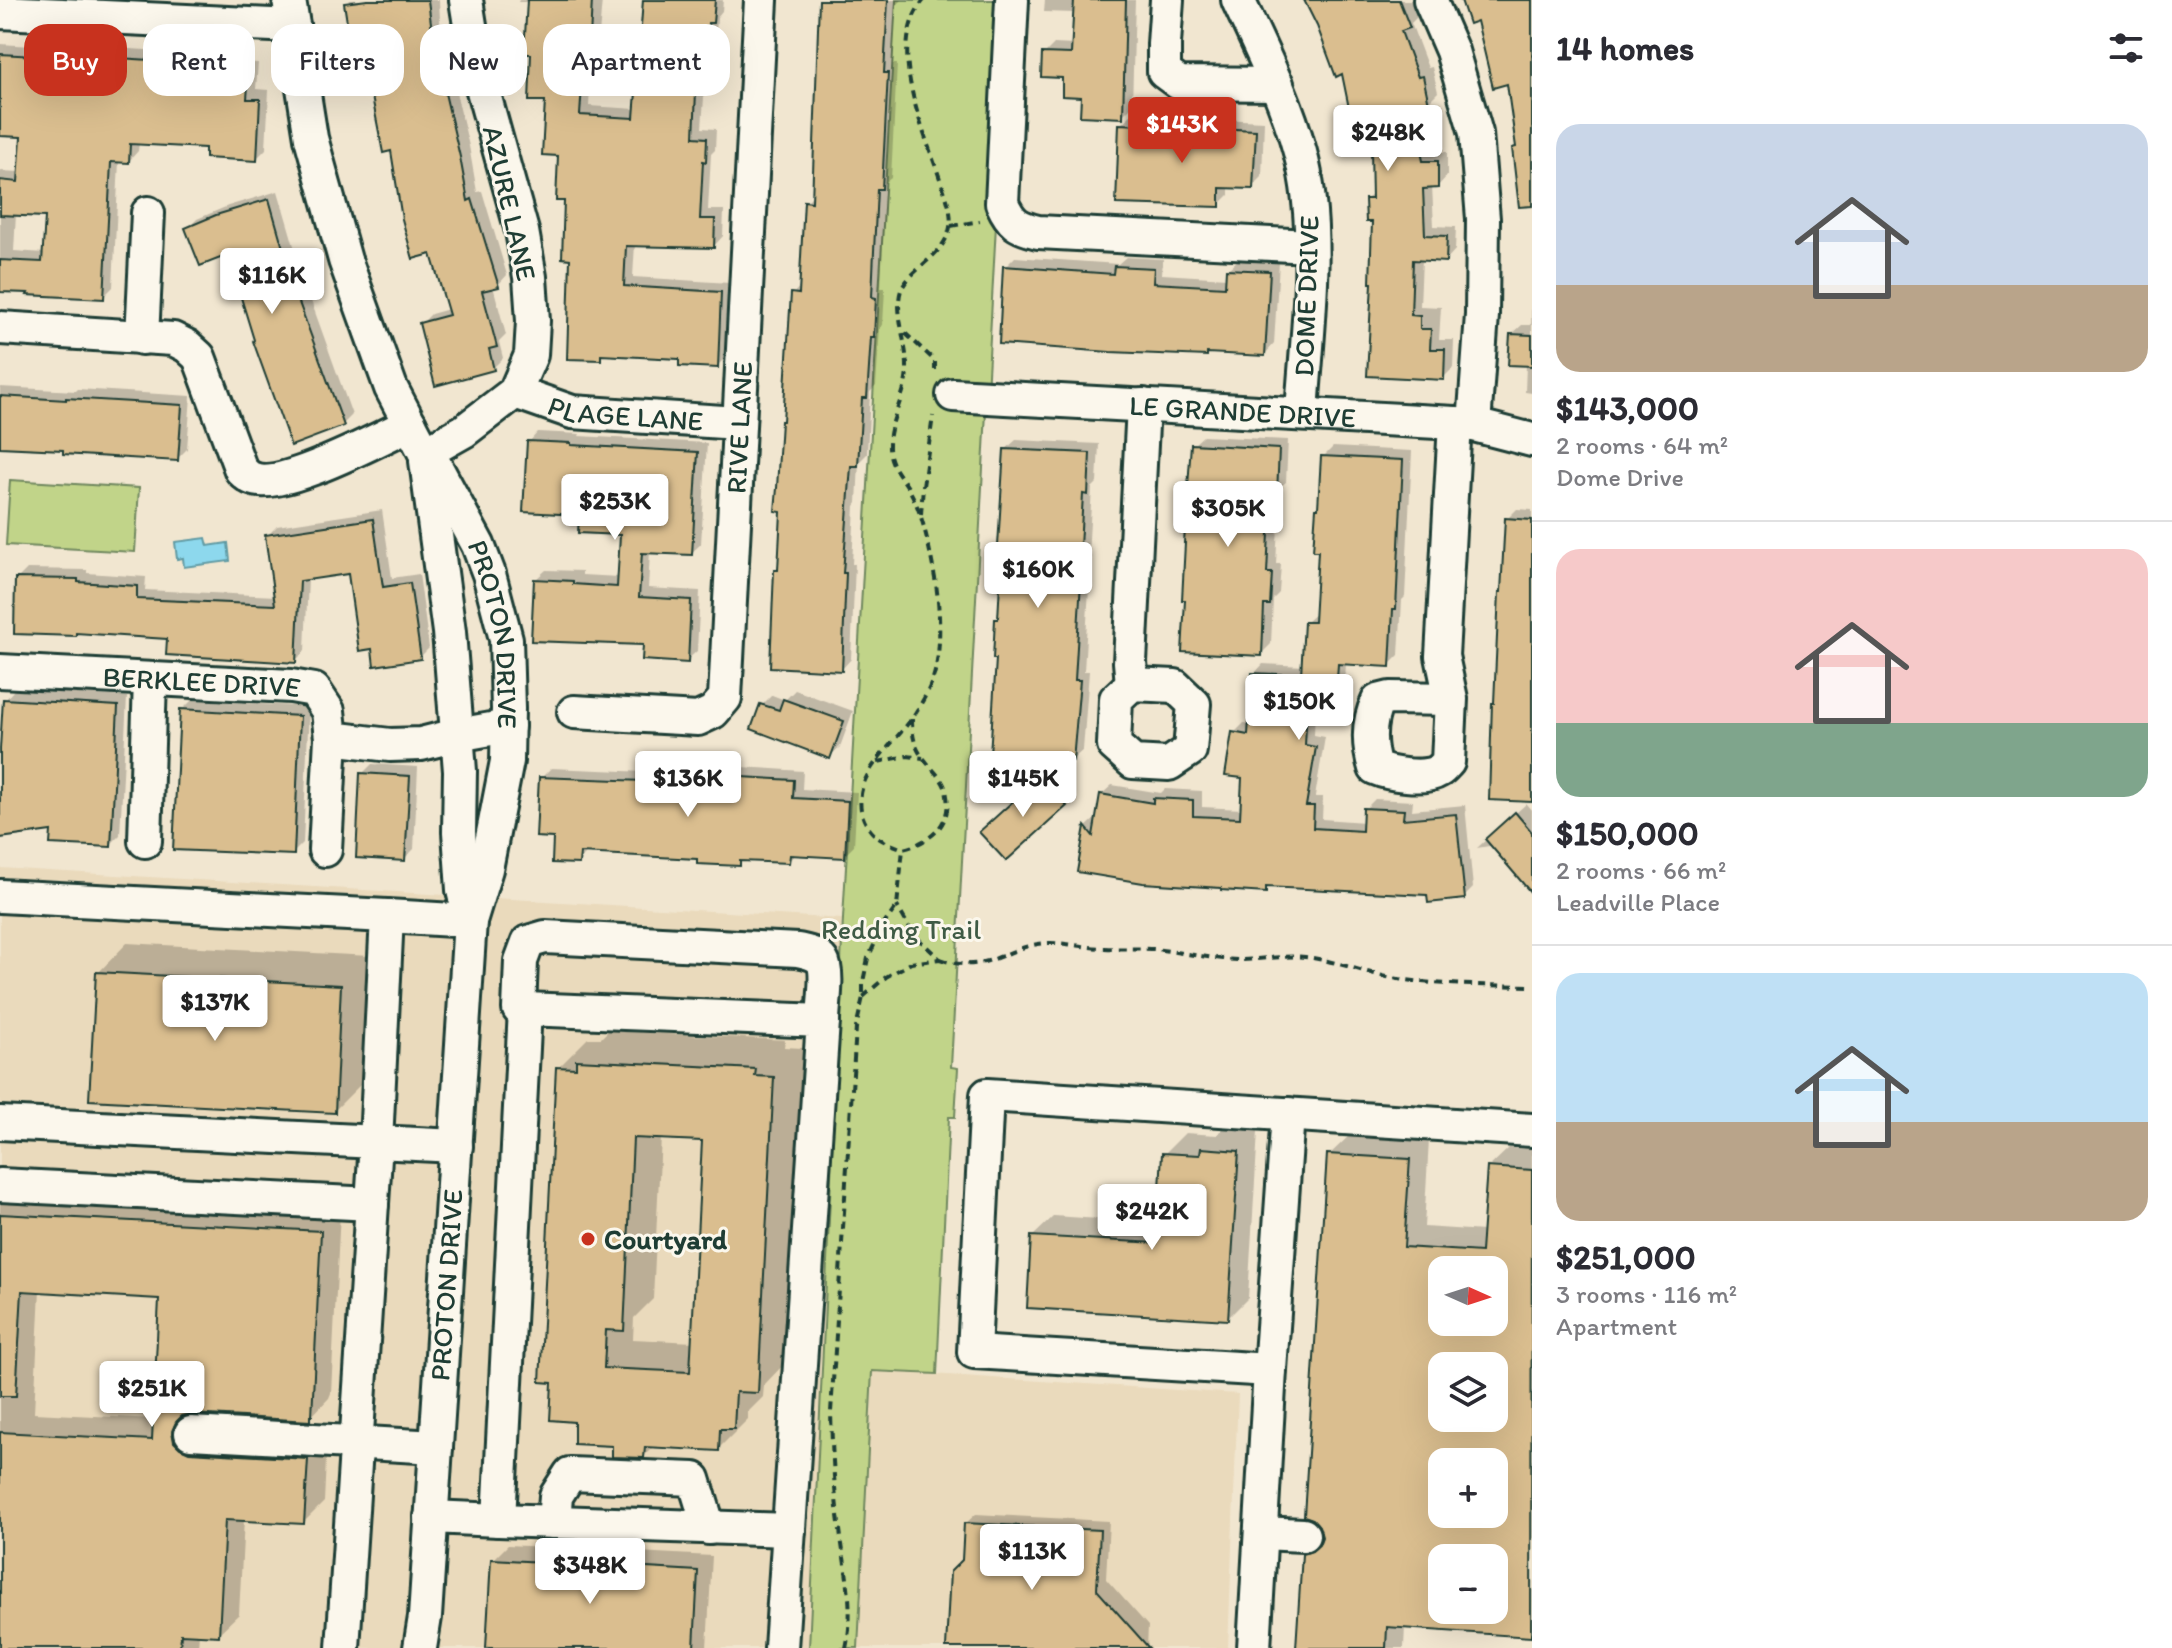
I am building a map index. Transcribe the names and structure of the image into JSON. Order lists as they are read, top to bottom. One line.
{"streets":{"street":["AZURE LANE","DOME DRIVE","PLAGE LANE","LE GRANDE DRIVE","RIVE LANE","PROTON DRIVE","BERKLEE DRIVE"]},"crossings":[["AZURE LANE","PLAGE LANE"],["AZURE LANE","PROTON DRIVE"],["DOME DRIVE","LE GRANDE DRIVE"],["PLAGE LANE","RIVE LANE"]],"parks":["Redding Trail"],"places":["Courtyard"],"north":"right","page":{"heading":"14 homes","chip":["Buy","Rent","Filters","New","Apartment"],"list":[{"name":"$143,000","note":"2 rooms · 64 m² · Dome Drive"},{"name":"$150,000","note":"2 rooms · 66 m² · Leadville Place"},{"name":"$251,000","note":"3 rooms · 116 m² · Apartment"}],"price":["$143K","$248K","$116K","$253K","$305K","$160K","$150K","$136K","$145K","$137K","$242K","$251K","$113K","$348K"],"map_buttons":["+","−"]}}
